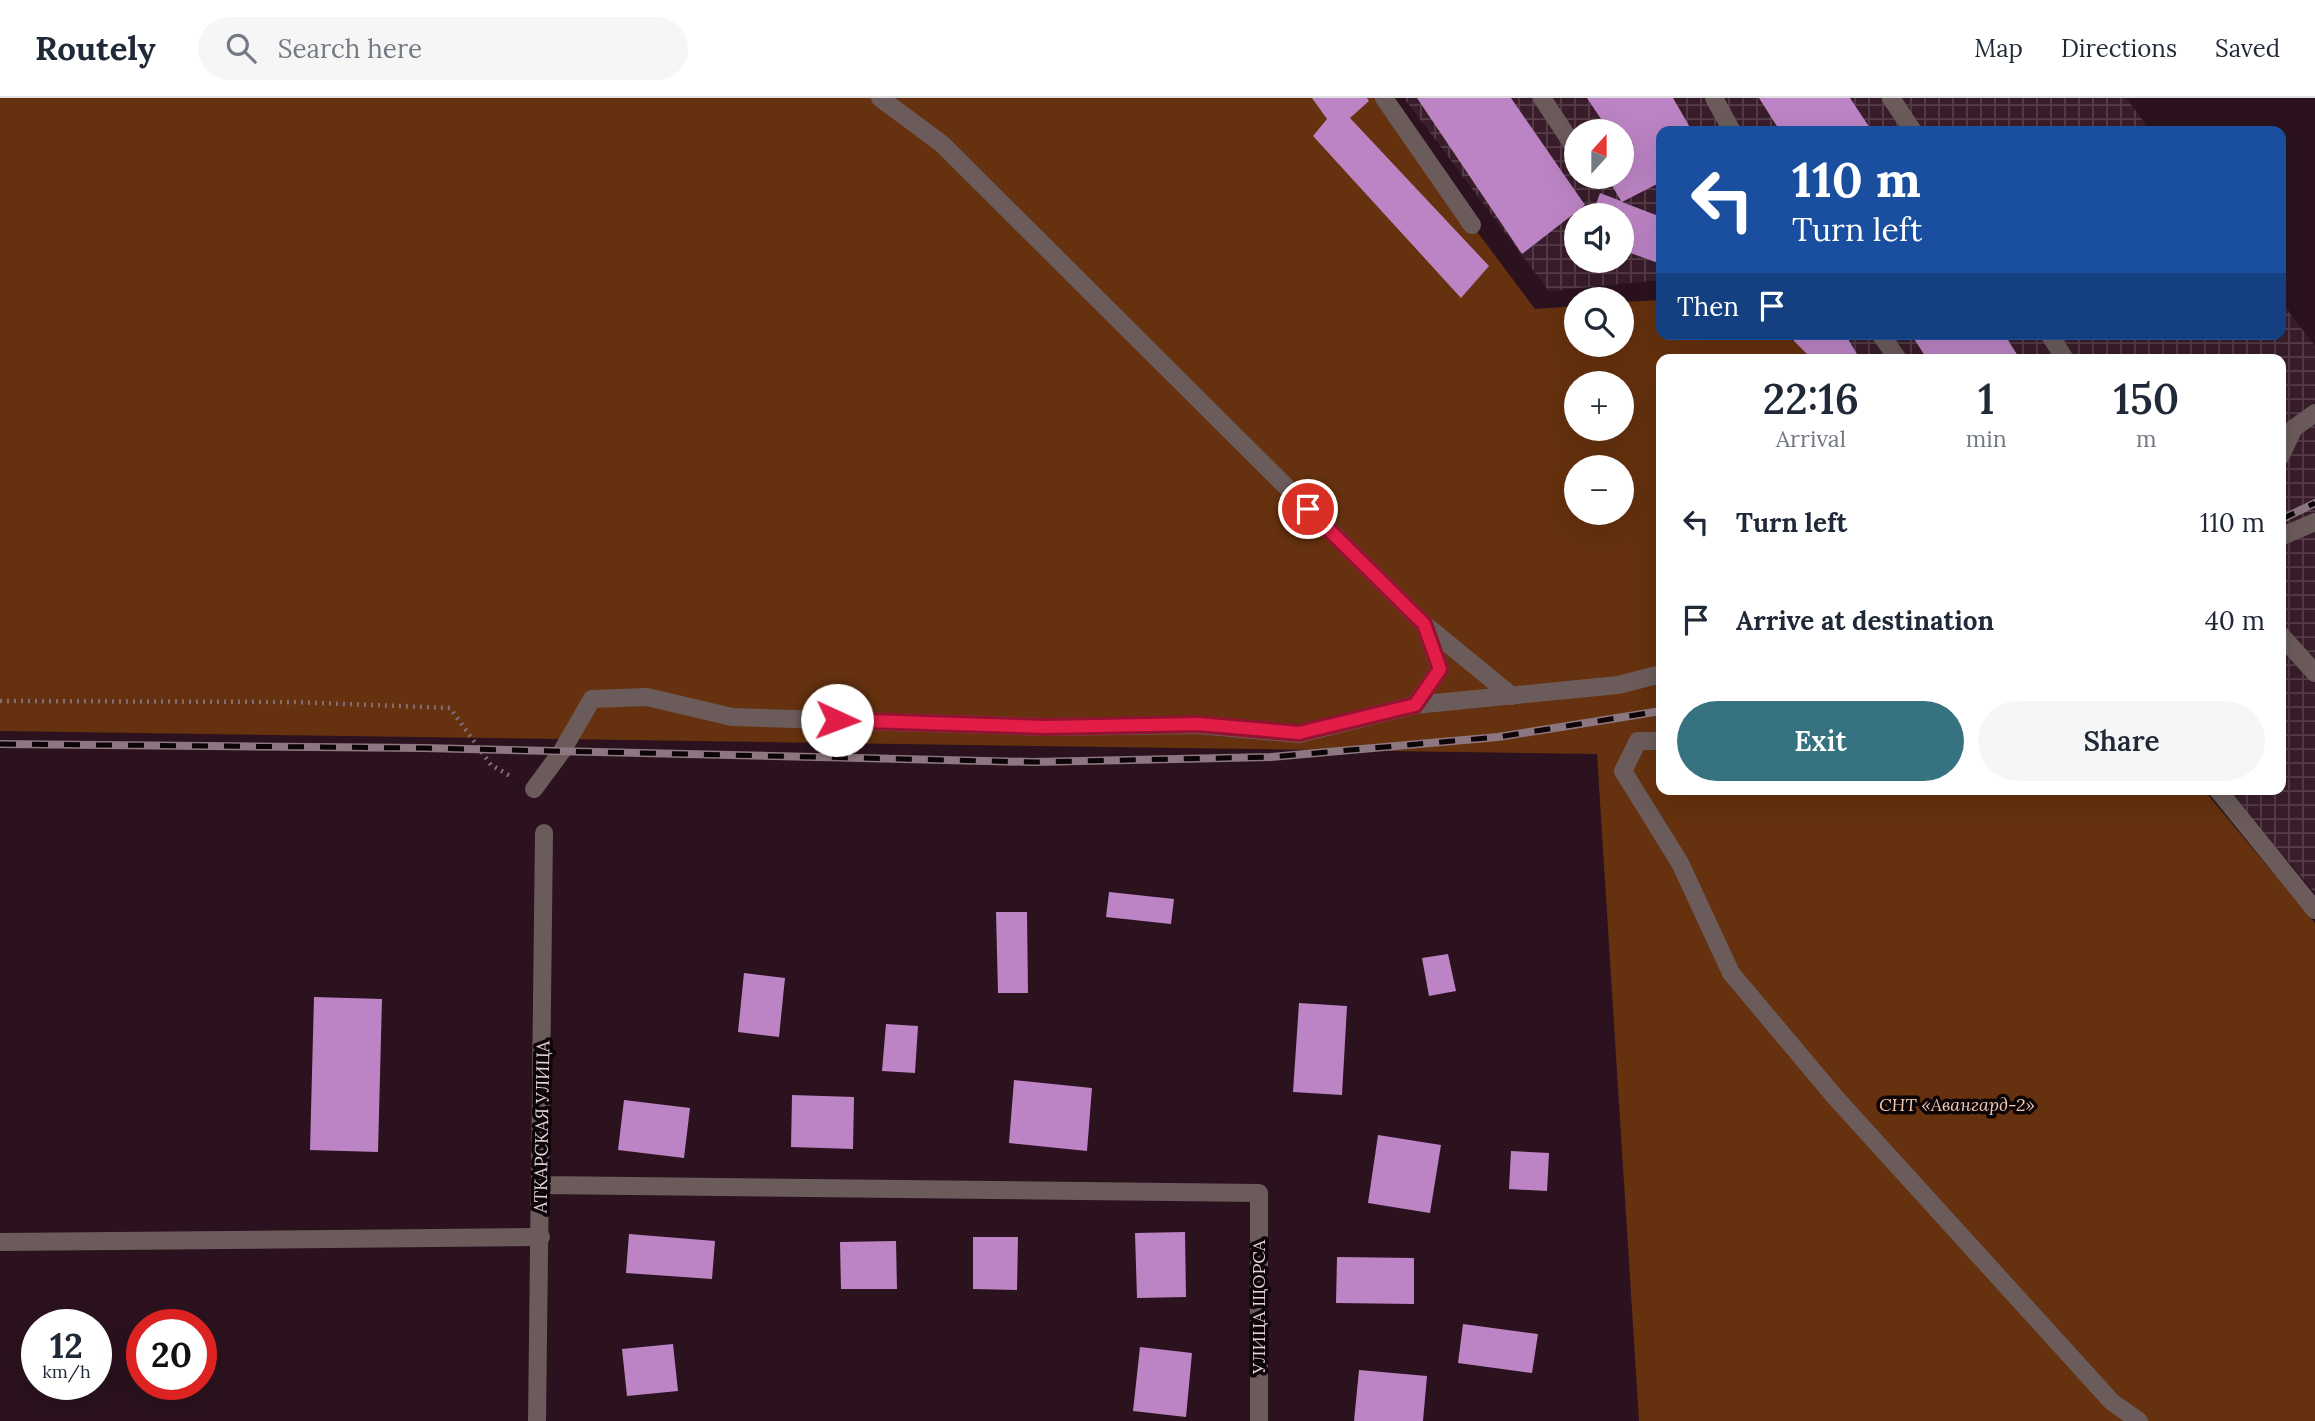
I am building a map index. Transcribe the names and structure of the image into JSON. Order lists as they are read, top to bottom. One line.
{"streets":{"street":["АТКАРСКАЯ УЛИЦА","УЛИЦА ЩОРСА"]},"crossings":[["АТКАРСКАЯ УЛИЦА","УЛИЦА ЩОРСА"]],"parks":["СНТ «Авангард-2»"],"north":"top","page":{"header":"Routely","search":"Search here","nav":["Map","Directions","Saved"],"map_buttons":["+","−"],"turn":["110 m","Turn left"],"then":"Then","eta":["22:16","Arrival","1","min","150","m"],"list":[{"name":"Turn left","value":"110 m"},{"name":"Arrive at destination","value":"40 m"}],"buttons":["Exit","Share"],"speed":"12 km/h","limit":"20"}}
